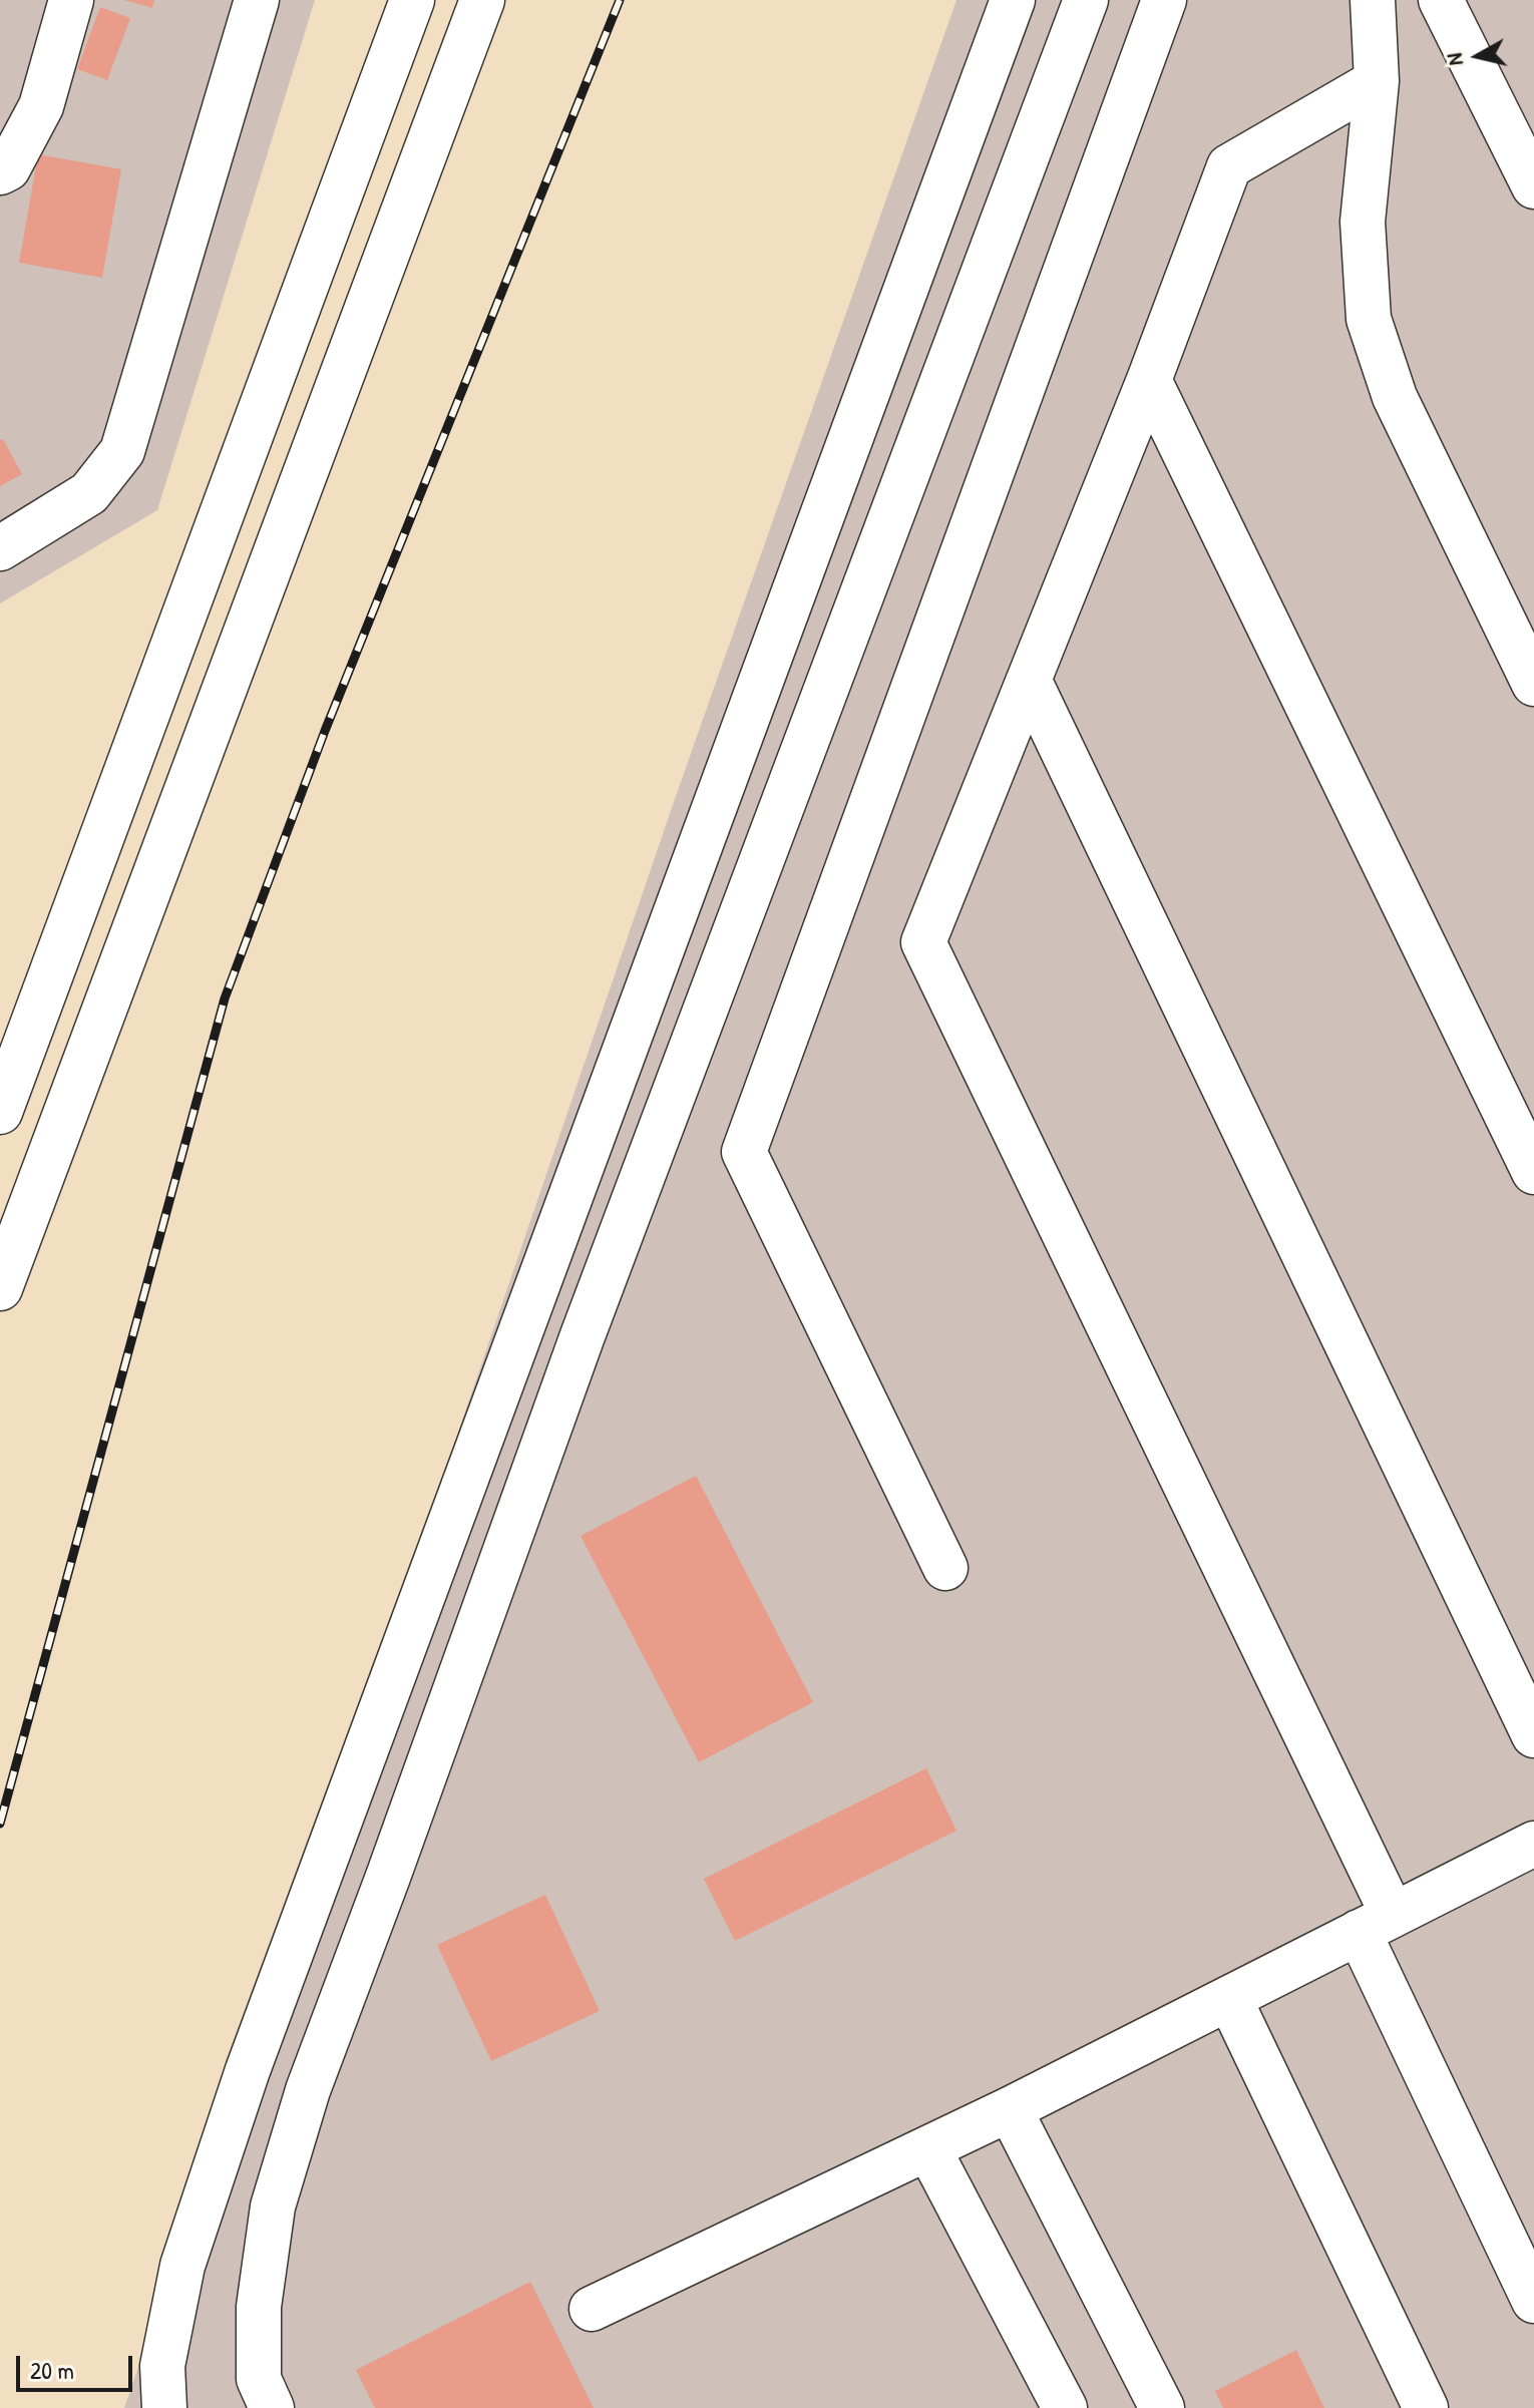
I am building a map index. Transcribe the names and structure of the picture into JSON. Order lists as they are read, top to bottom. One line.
{"scale_bar":"20 m","north":"left"}
